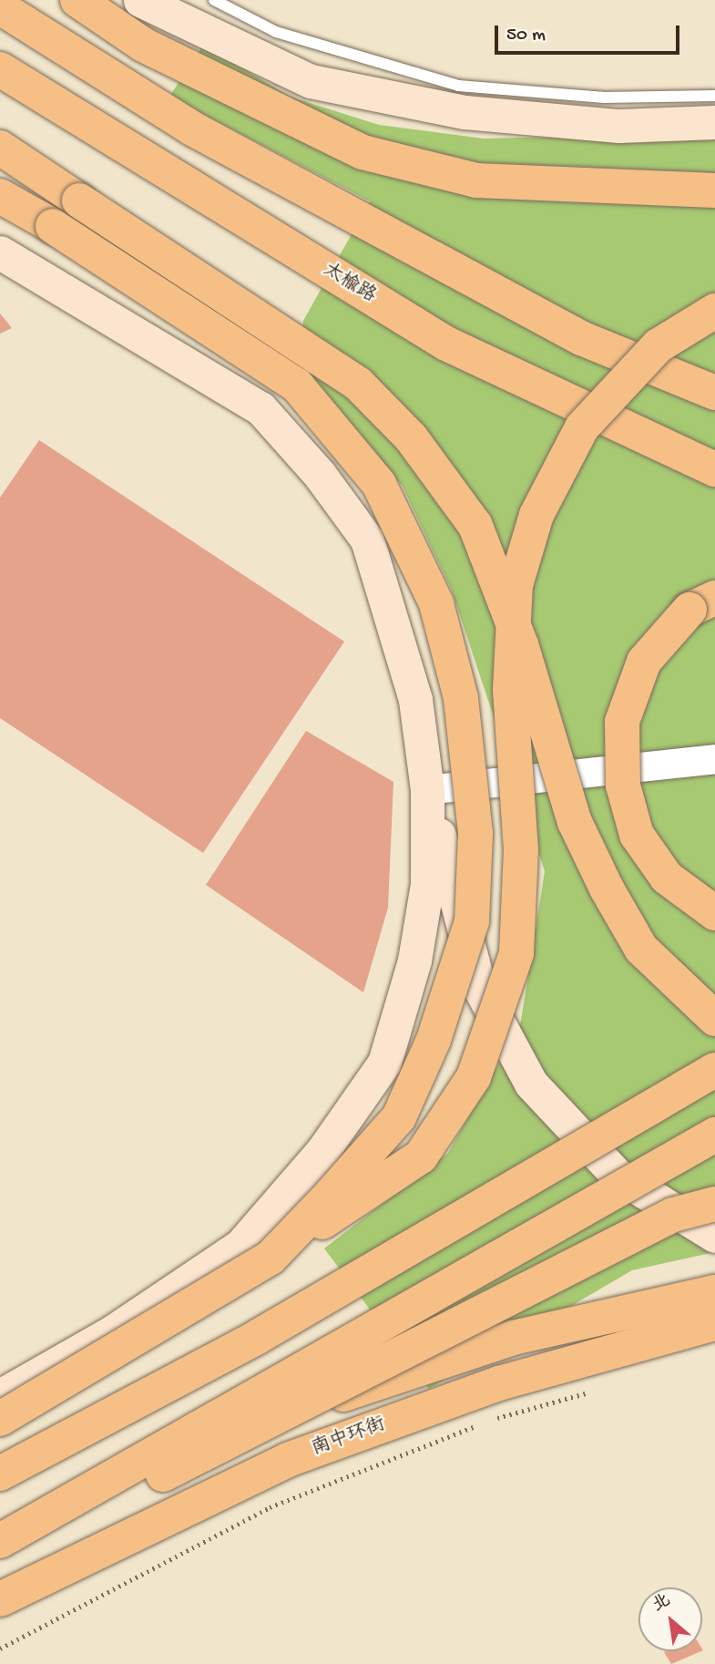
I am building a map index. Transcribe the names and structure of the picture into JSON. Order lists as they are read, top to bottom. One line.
{"streets":{"main road":["太榆路","南中环街"]},"scale_bar":"50 m","north":"top left"}
